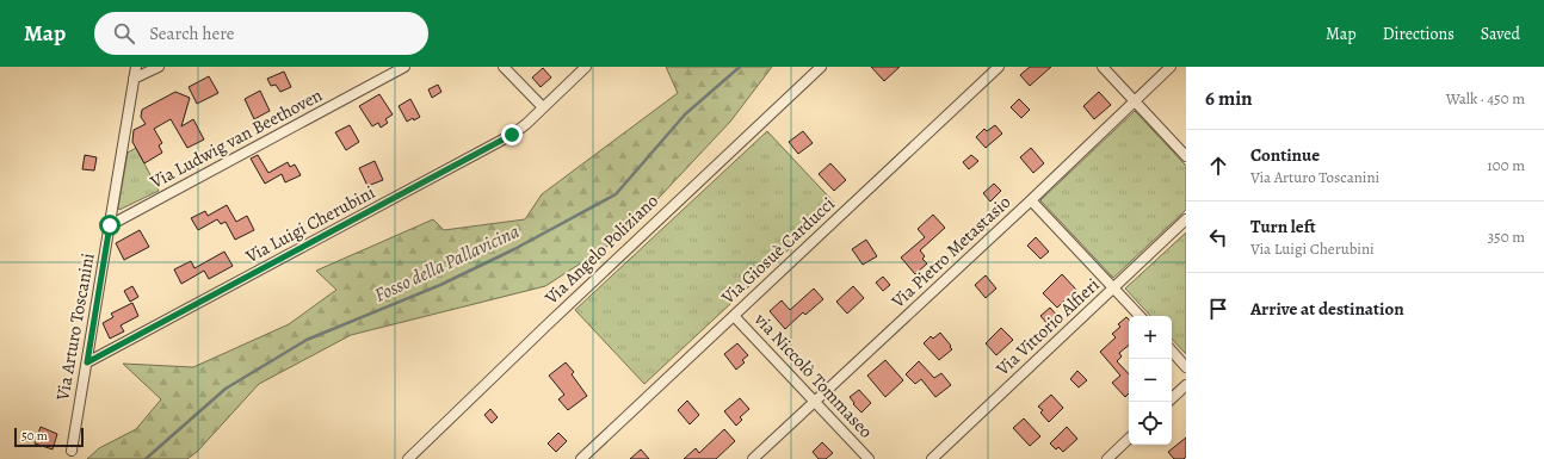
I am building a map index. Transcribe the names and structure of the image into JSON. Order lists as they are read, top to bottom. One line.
{"streets":{"street":["Via Ludwig van Beethoven","Via Luigi Cherubini","Via Angelo Poliziano","Via Giosuè Carducci","Via Pietro Metastasio","Via Arturo Toscanini","Via Vittorio Alfieri","via Niccolò Tommaseo"]},"crossings":[["Via Ludwig van Beethoven","Via Arturo Toscanini"],["Via Luigi Cherubini","Via Arturo Toscanini"],["Via Giosuè Carducci","via Niccolò Tommaseo"],["Via Pietro Metastasio","via Niccolò Tommaseo"]],"water":["Fosso della Pallavicina"],"scale_bar":"50 m","page":{"header":"Map","search":"Search here","nav":["Map","Directions","Saved"],"heading":["6 min","Walk · 450 m"],"list":[["Continue","Via Arturo Toscanini","100 m"],["Turn left","Via Luigi Cherubini","350 m"],"Arrive at destination"],"map_buttons":["+","−"],"scale":"50 m"}}
